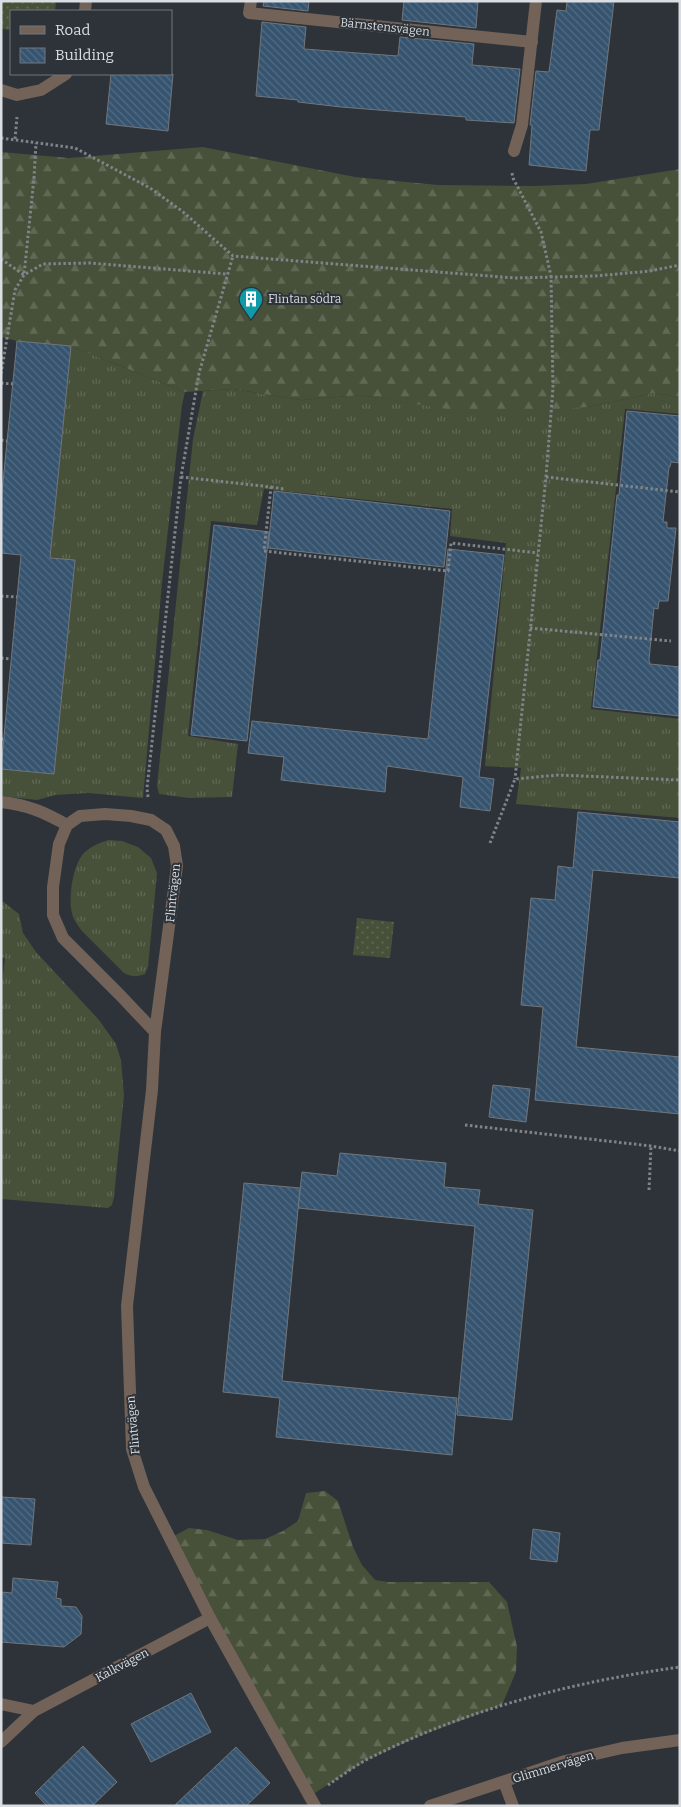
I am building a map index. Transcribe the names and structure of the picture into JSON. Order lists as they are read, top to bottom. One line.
{"streets":{"street":["Bärnstensvägen","Flintvägen","Kalkvägen","Glimmervägen"]},"crossings":[["Flintvägen","Kalkvägen"]],"places":{"building":["Flintan södra"]},"legend":["Road","Building"]}
